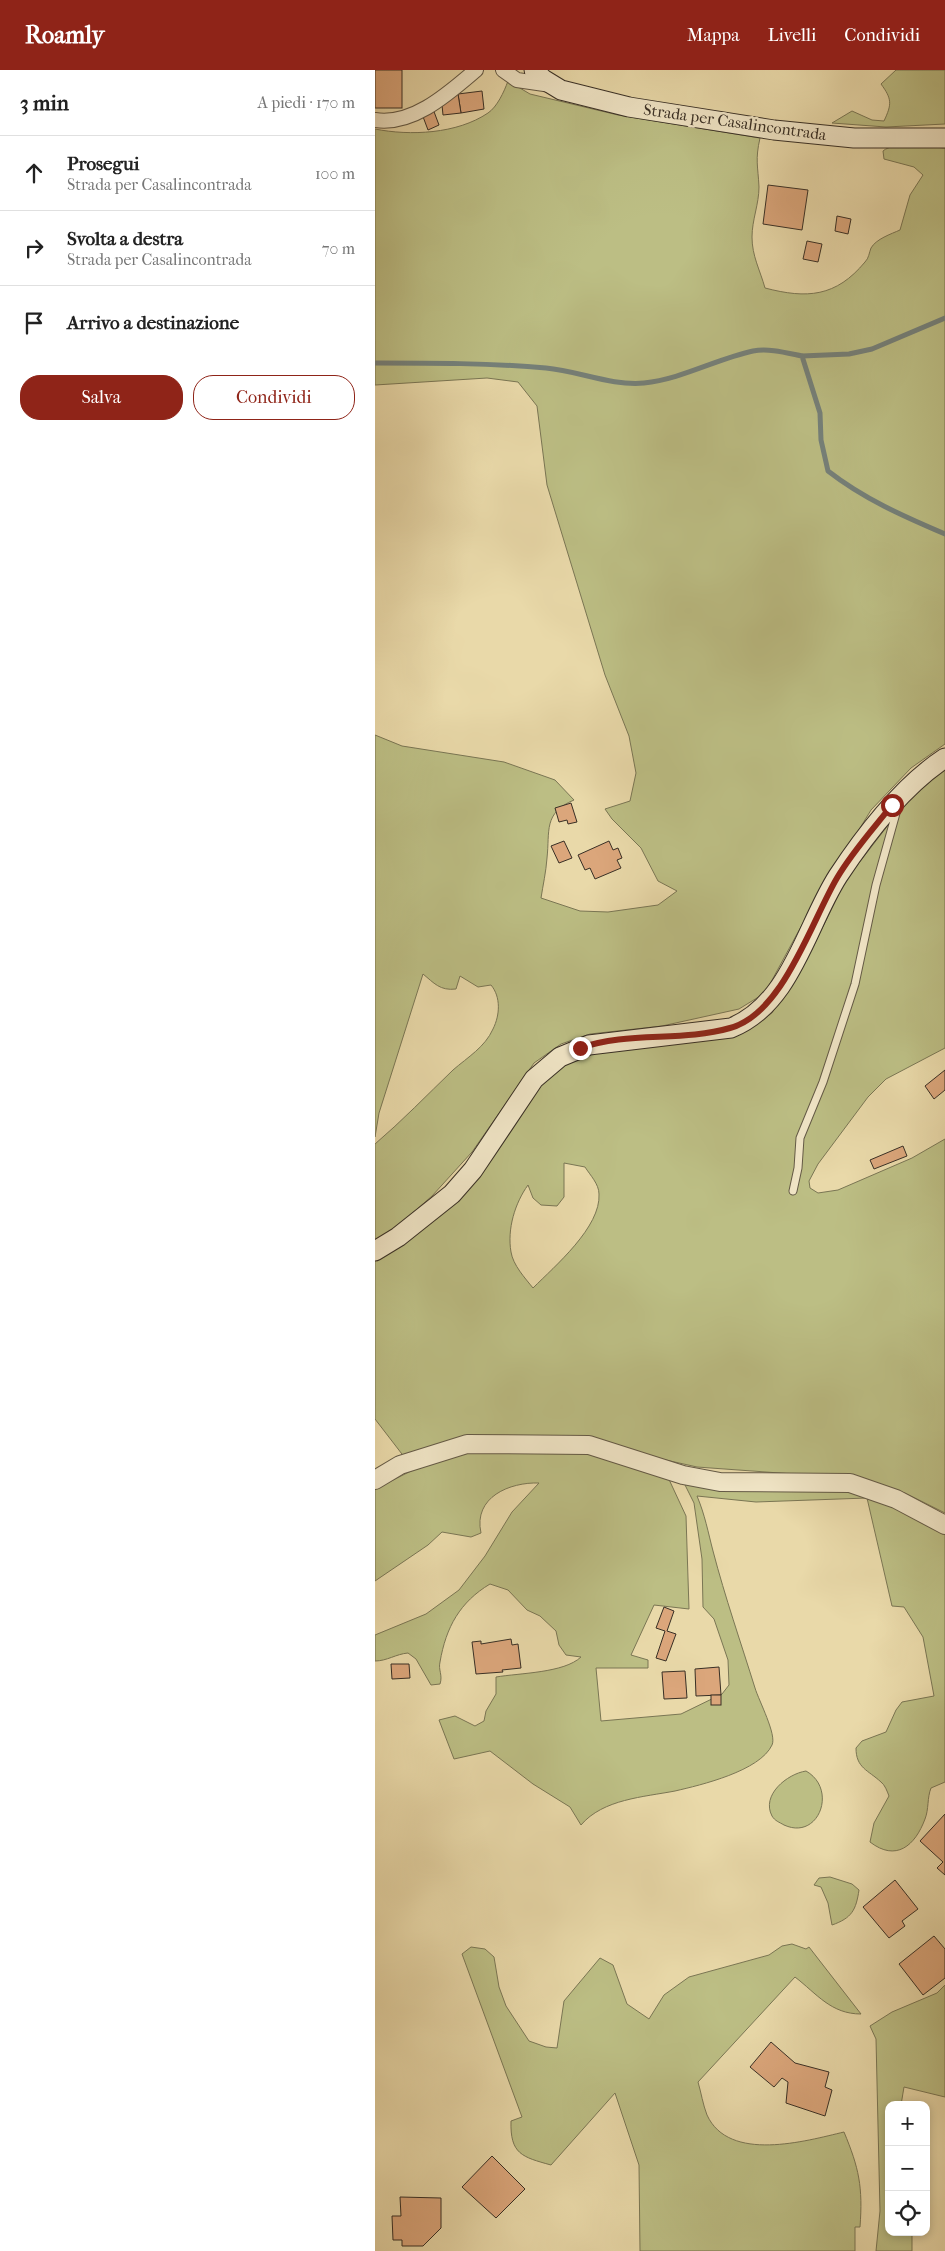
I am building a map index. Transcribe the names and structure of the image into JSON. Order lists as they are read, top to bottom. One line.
{"streets":{"main road":["Strada per Casalincontrada"]},"page":{"header":"Roamly","nav":["Mappa","Livelli","Condividi"],"heading":["3 min","A piedi · 170 m"],"list":[["Prosegui","Strada per Casalincontrada","100 m"],["Svolta a destra","Strada per Casalincontrada","70 m"],"Arrivo a destinazione"],"buttons":["Salva","Condividi"],"map_buttons":["+","−"]}}
